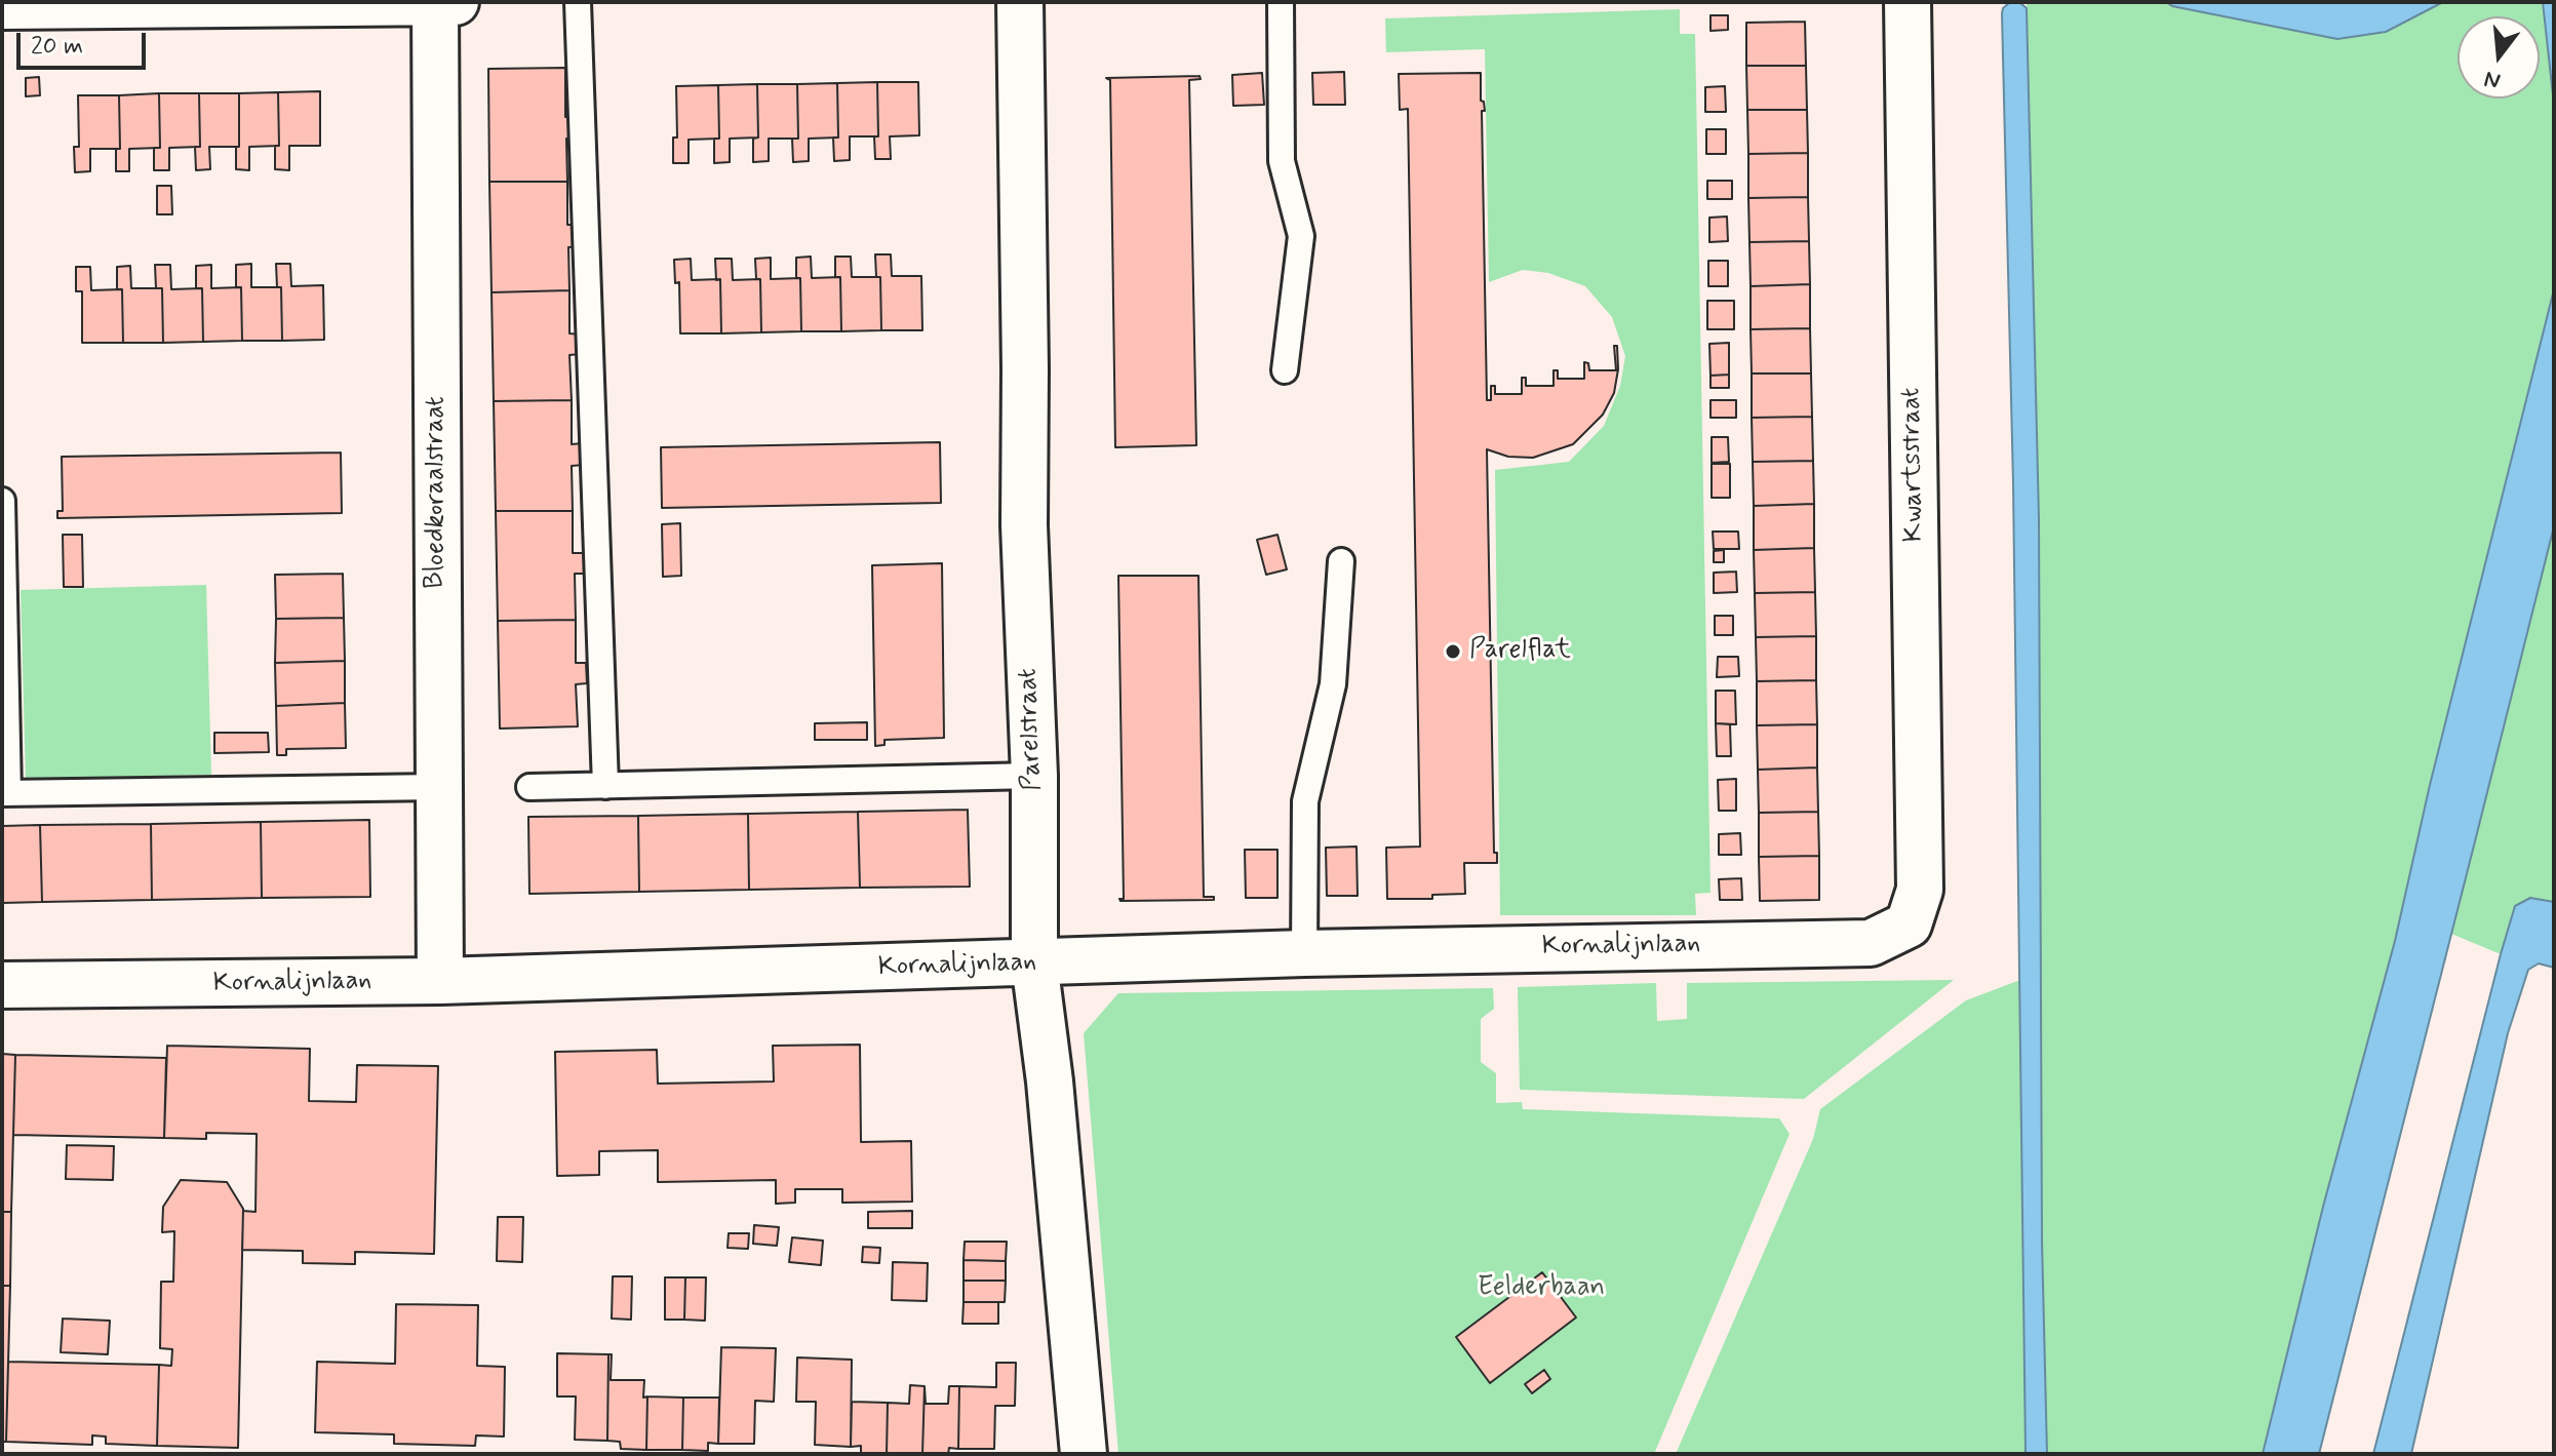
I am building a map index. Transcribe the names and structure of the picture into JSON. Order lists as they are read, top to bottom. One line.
{"streets":{"street":["Kwartsstraat","Bloedkoraalstraat","Parelstraat","Kornalijnlaan"]},"crossings":[["Kwartsstraat","Kornalijnlaan"],["Bloedkoraalstraat","Kornalijnlaan"],["Parelstraat","Kornalijnlaan"]],"parks":["Eelderbaan"],"places":["Parelflat"],"scale_bar":"20 m","north":"bottom"}
